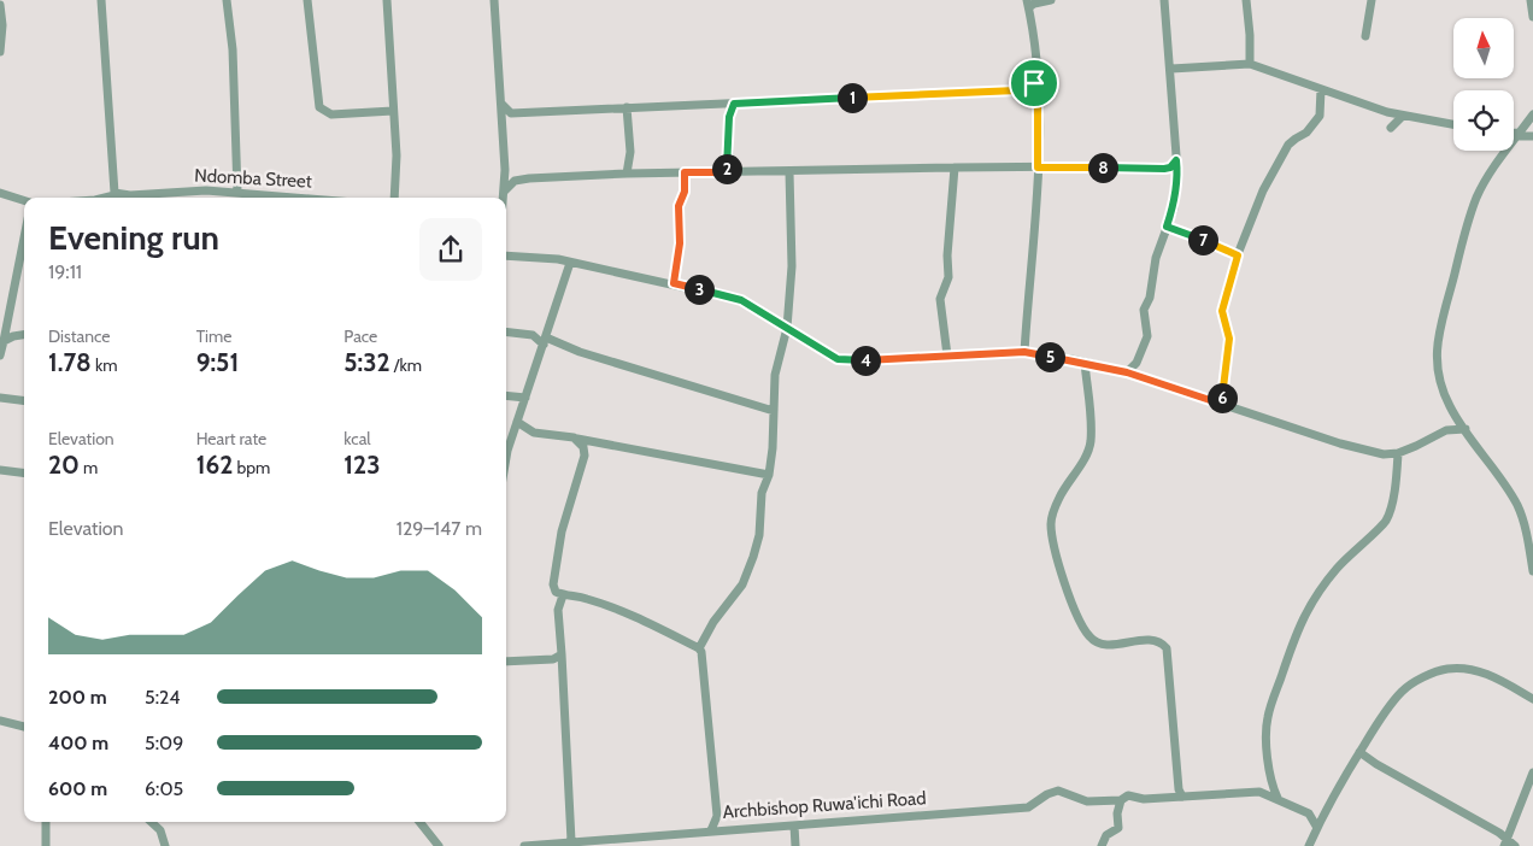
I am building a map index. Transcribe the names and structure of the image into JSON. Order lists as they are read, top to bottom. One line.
{"streets":{"street":["Ndomba Street","Archbishop Ruwa'ichi Road"]},"north":"top","page":{"pins":["1","8","2","7","3","5","4","6"],"heading":["Evening run","19:11"],"stats":[["Distance","1.78 km"],["Time","9:51"],["Pace","5:32 /km"],["Elevation","20 m"],["Heart rate","162 bpm"],["kcal","123"]],"chart":["Elevation","129–147 m"],"list":[{"name":"200 m","note":"5:24"},{"name":"400 m","note":"5:09"},{"name":"600 m","note":"6:05"}]}}
